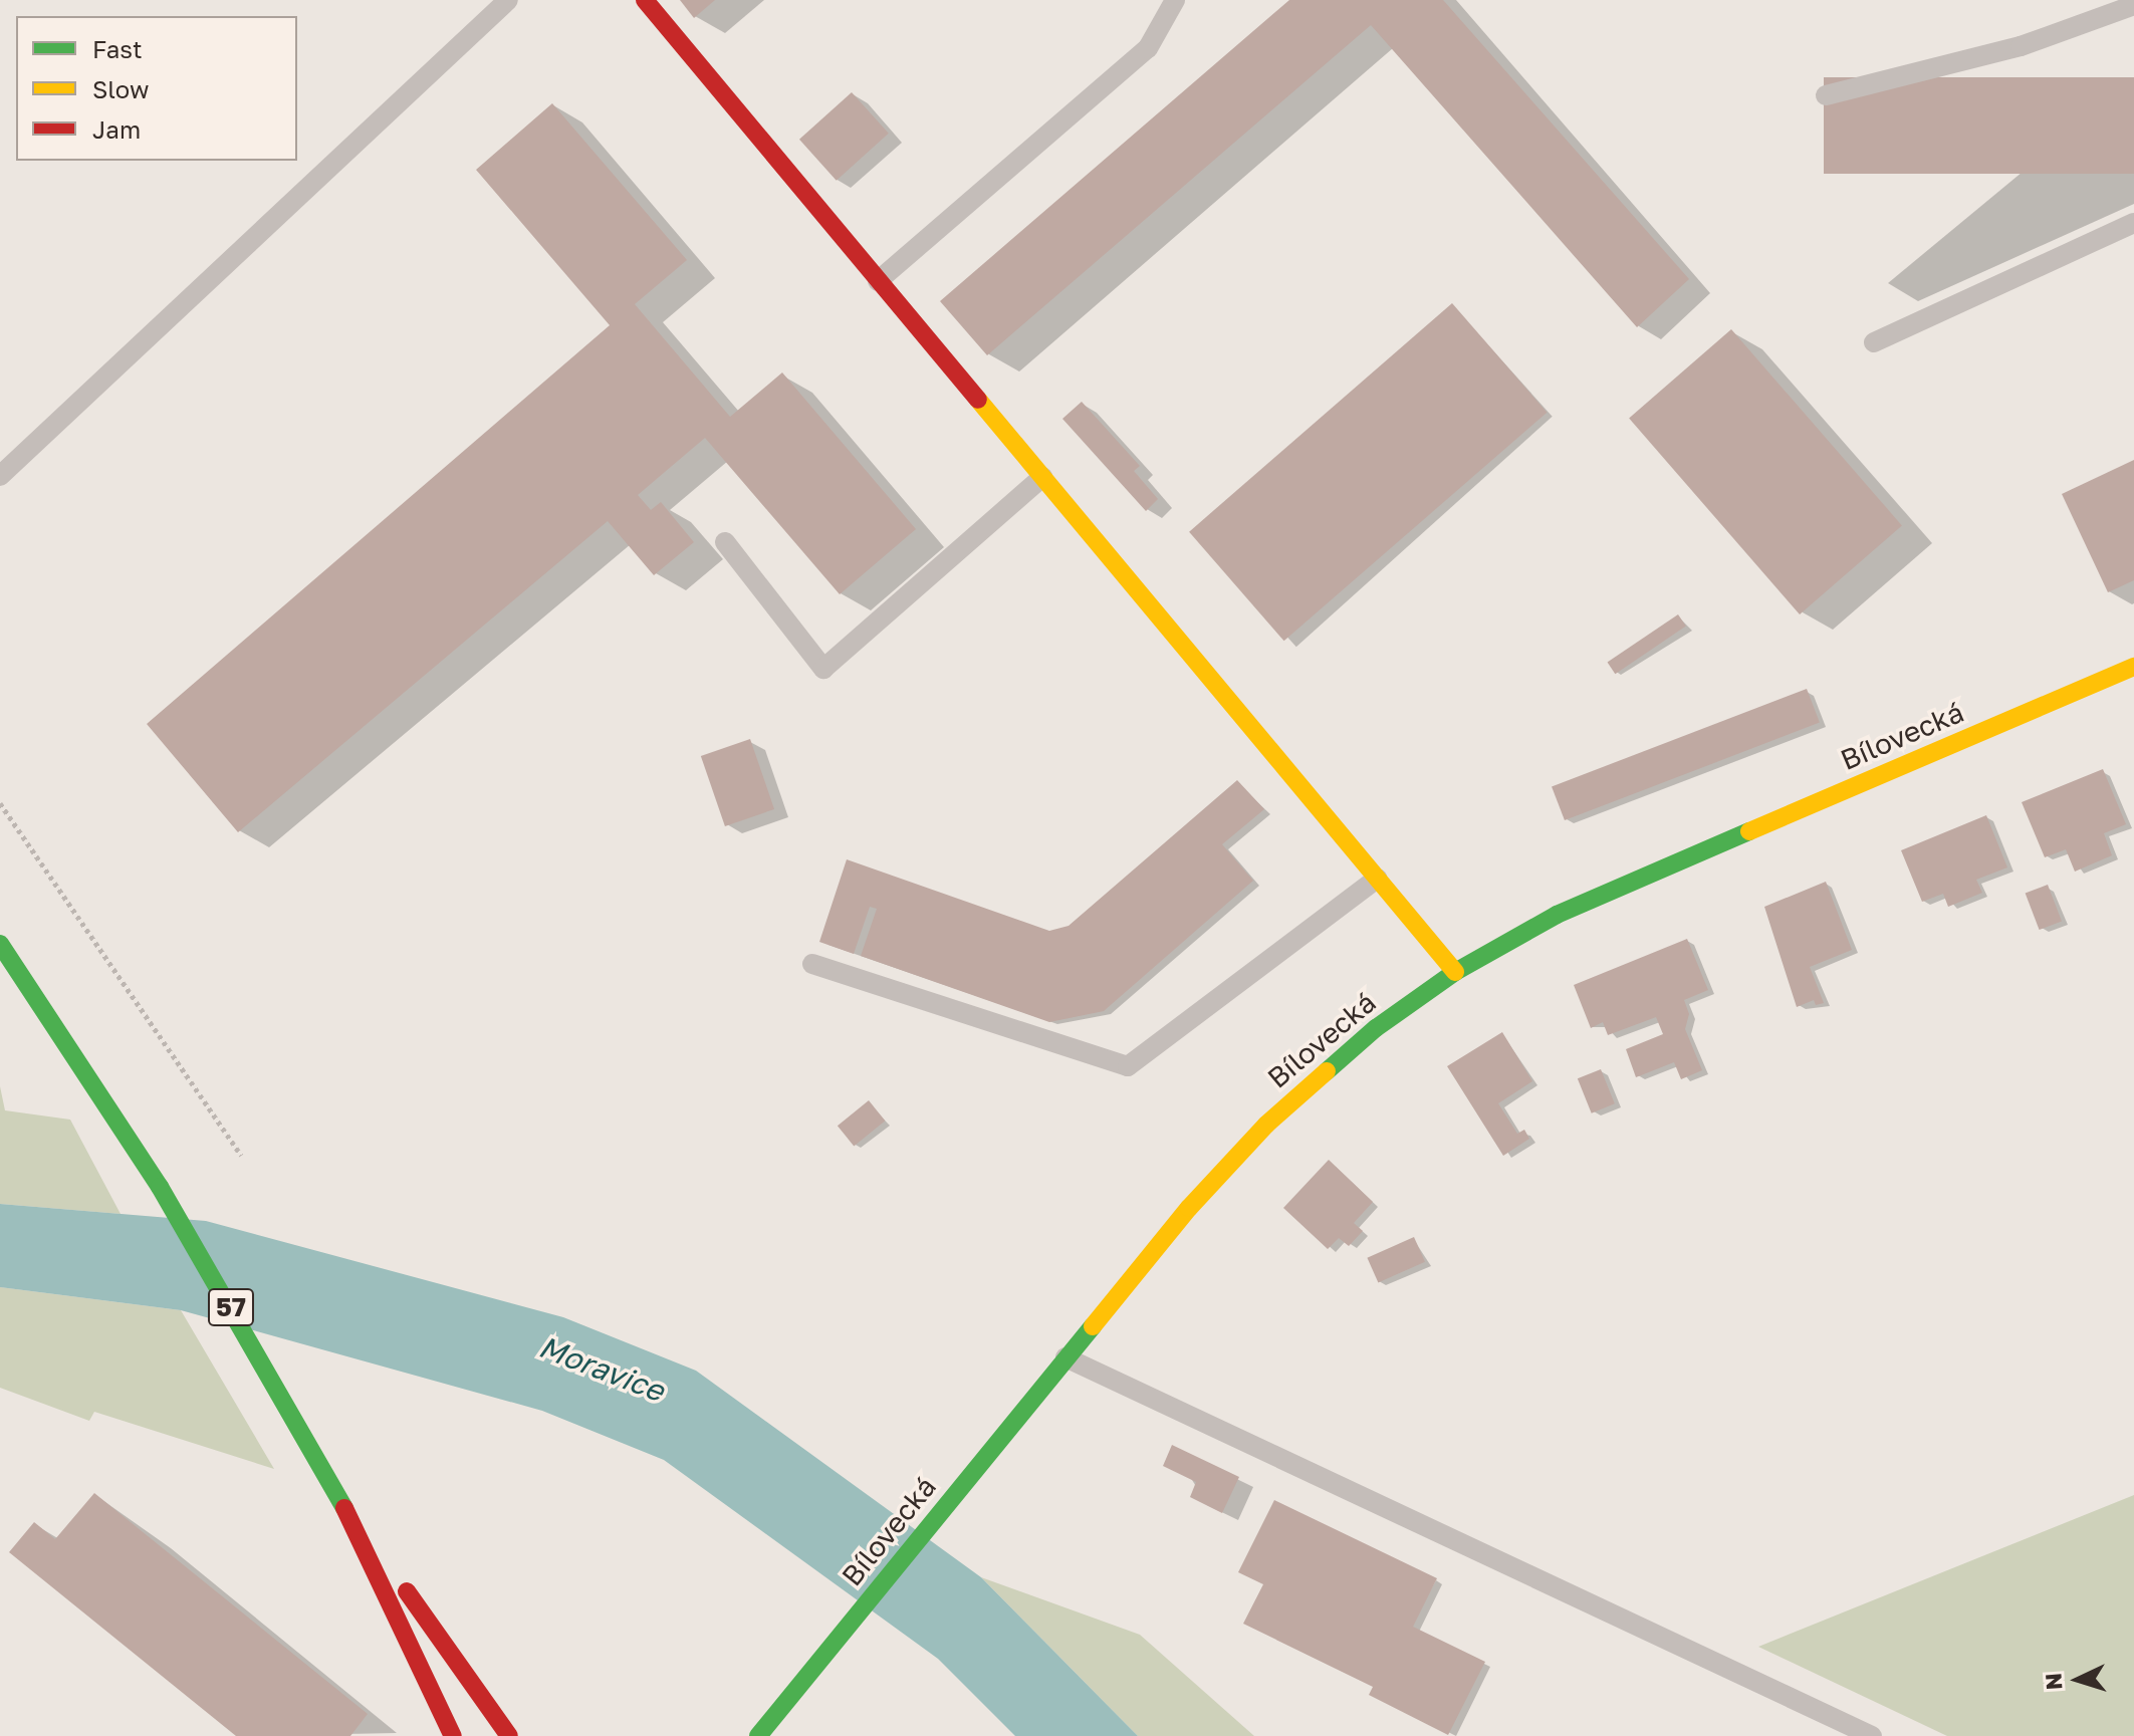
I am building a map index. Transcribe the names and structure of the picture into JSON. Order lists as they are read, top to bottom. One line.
{"streets":{"main road":["Bílovecká","57"]},"water":["Moravice"],"legend":["Fast","Slow","Jam"],"north":"left"}
